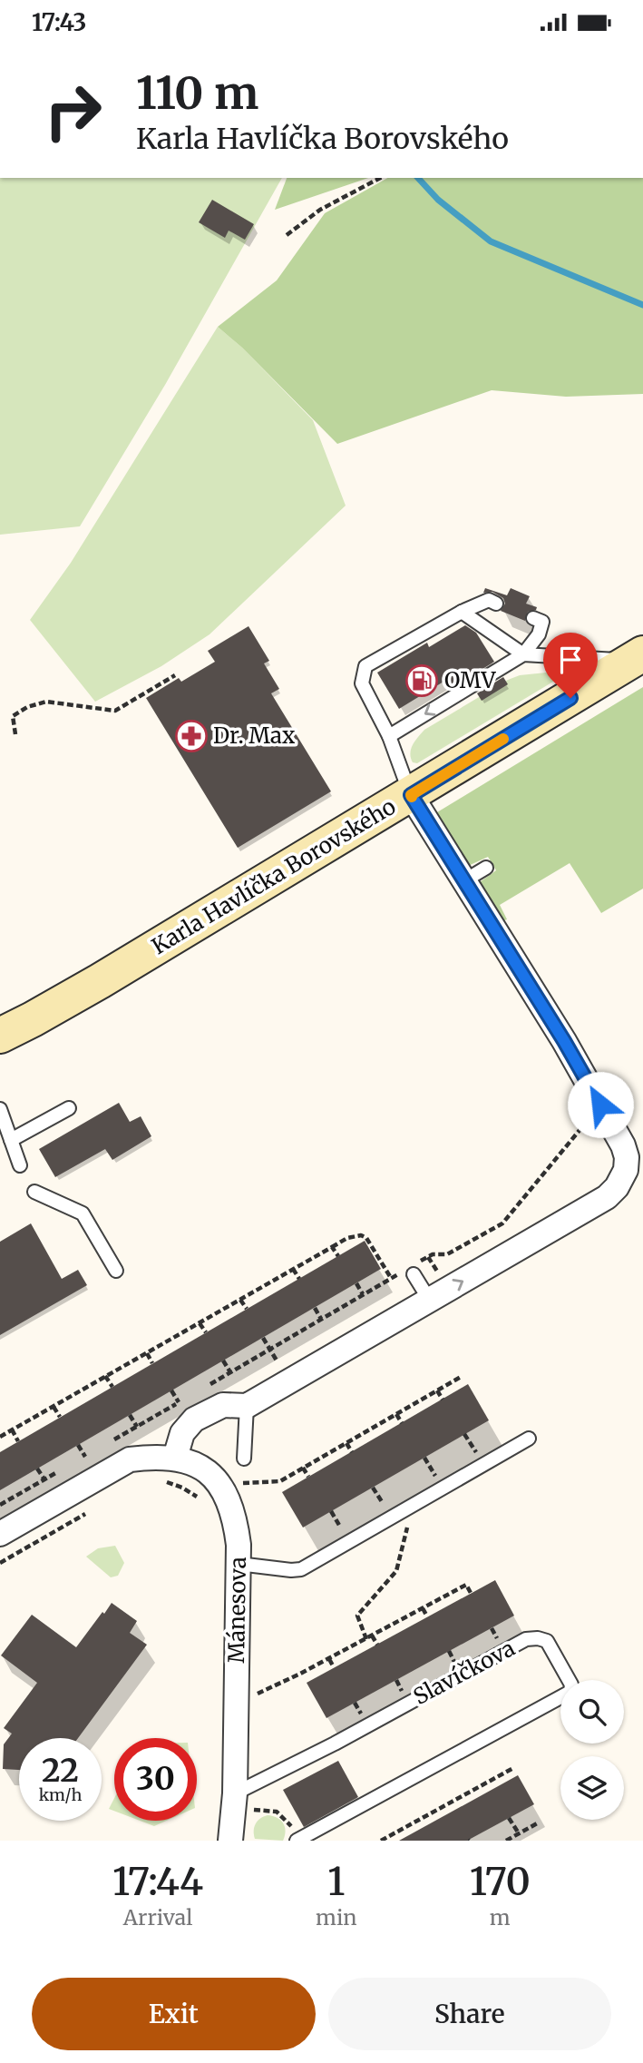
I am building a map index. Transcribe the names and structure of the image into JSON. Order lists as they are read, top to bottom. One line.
{"streets":{"street":["Karla Havlíčka Borovského","Mánesova"],"lane":["Slavíčkova"]},"crossings":[["Mánesova","Slavíčkova"]],"places":{"fuel station":["OMV"],"pharmacy":["Dr. Max"]},"page":{"status":"17:43","turn":["110 m","Karla Havlíčka Borovského"],"speed":"22 km/h","limit":"30","eta":["17:44","Arrival","1","min","170","m"],"buttons":["Exit","Share"]}}
